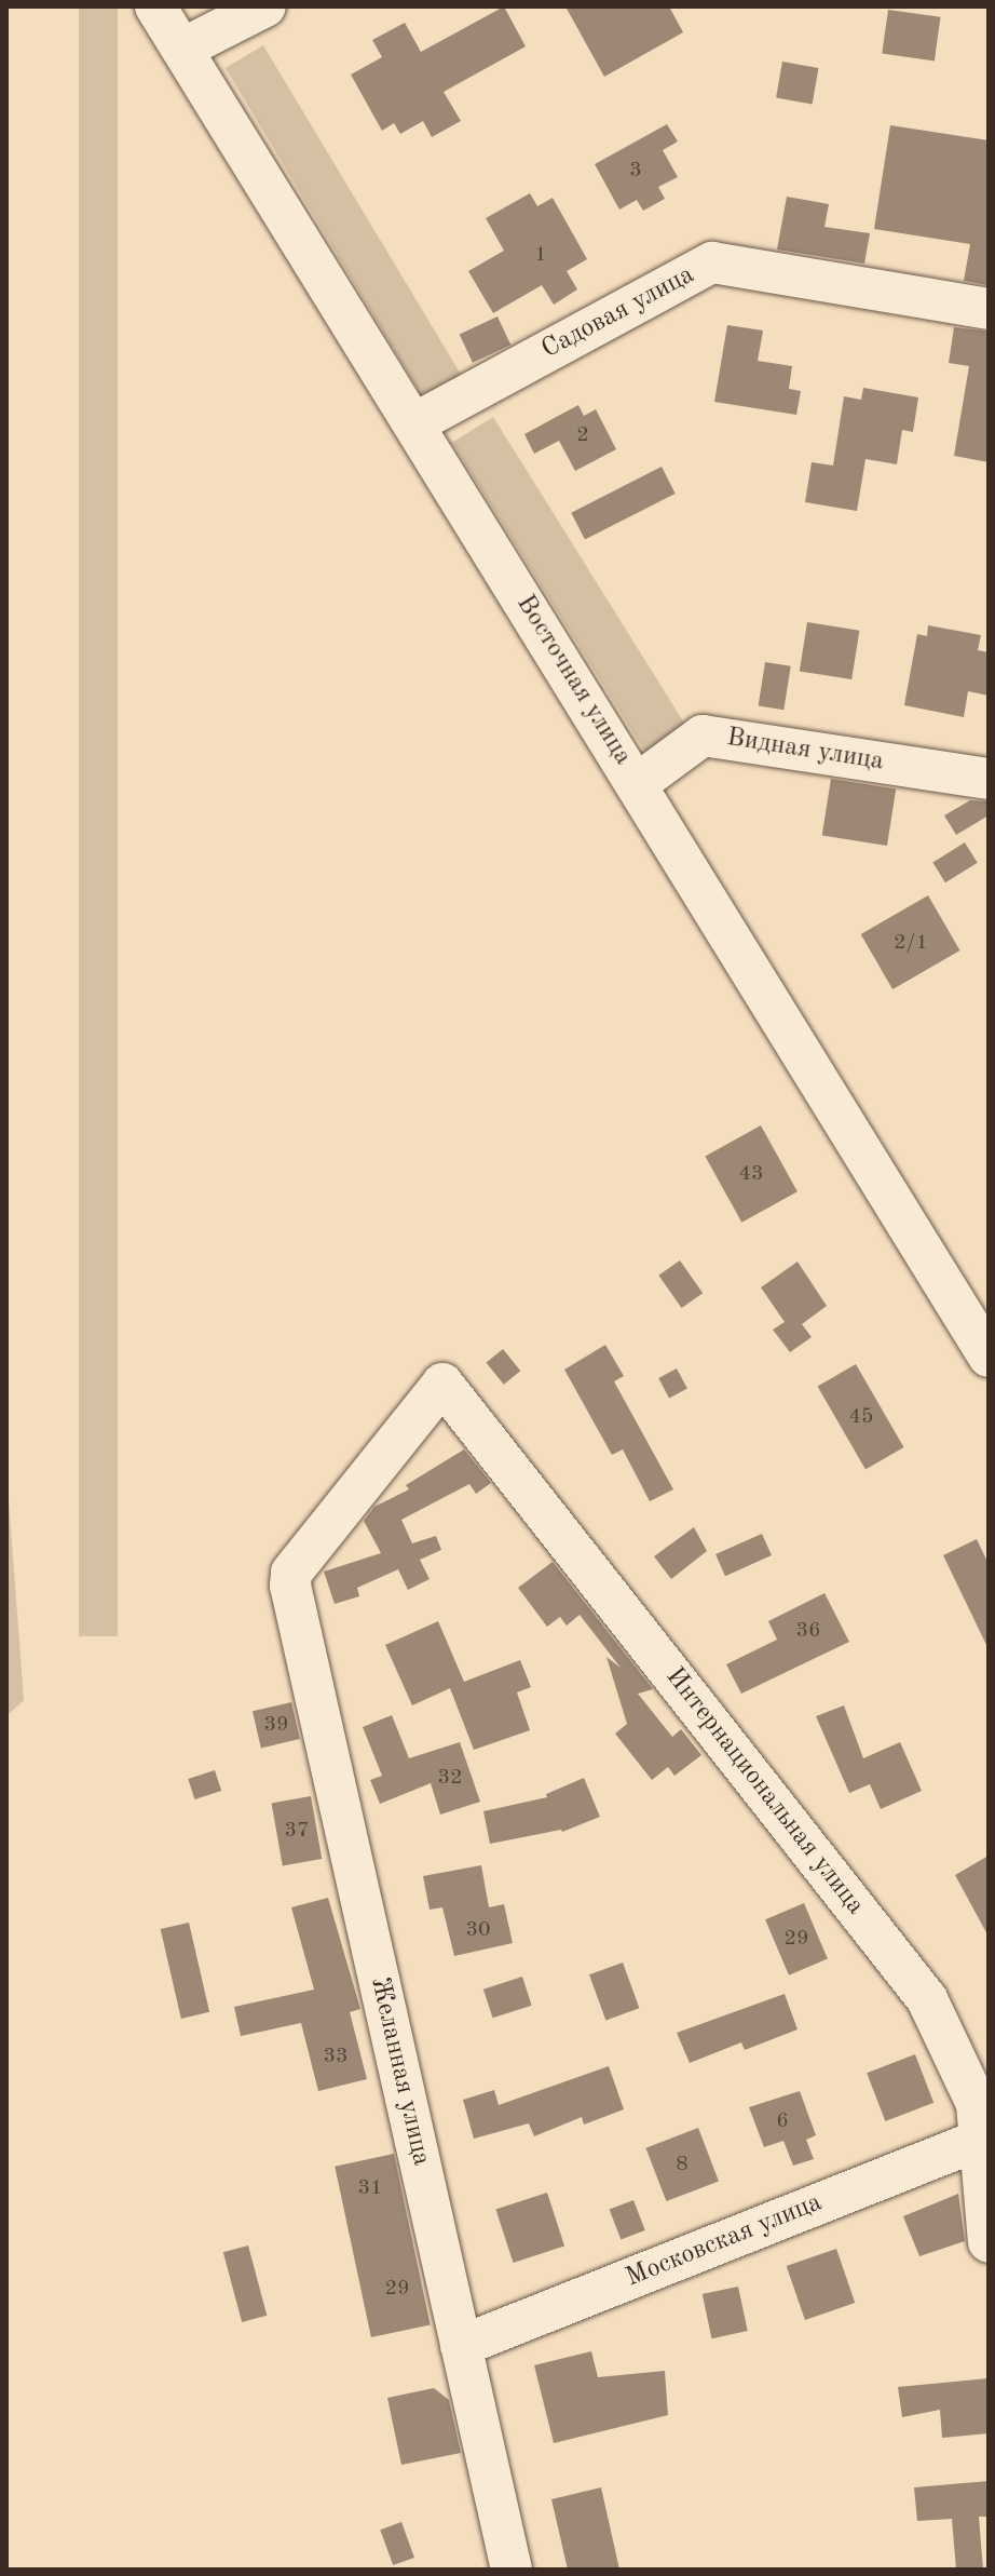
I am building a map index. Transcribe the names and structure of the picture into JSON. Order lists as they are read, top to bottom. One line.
{"streets":{"street":["Садовая улица","Восточная улица","Видная улица","Интернациональная улица","Желанная улица","Московская улица"]},"crossings":[["Садовая улица","Восточная улица"],["Восточная улица","Видная улица"],["Интернациональная улица","Желанная улица"],["Интернациональная улица","Московская улица"],["Желанная улица","Московская улица"]],"house_numbers":["3","1","2","2/1","43","45","36","39","32","37","30","29","33","6","8","31","29"]}
